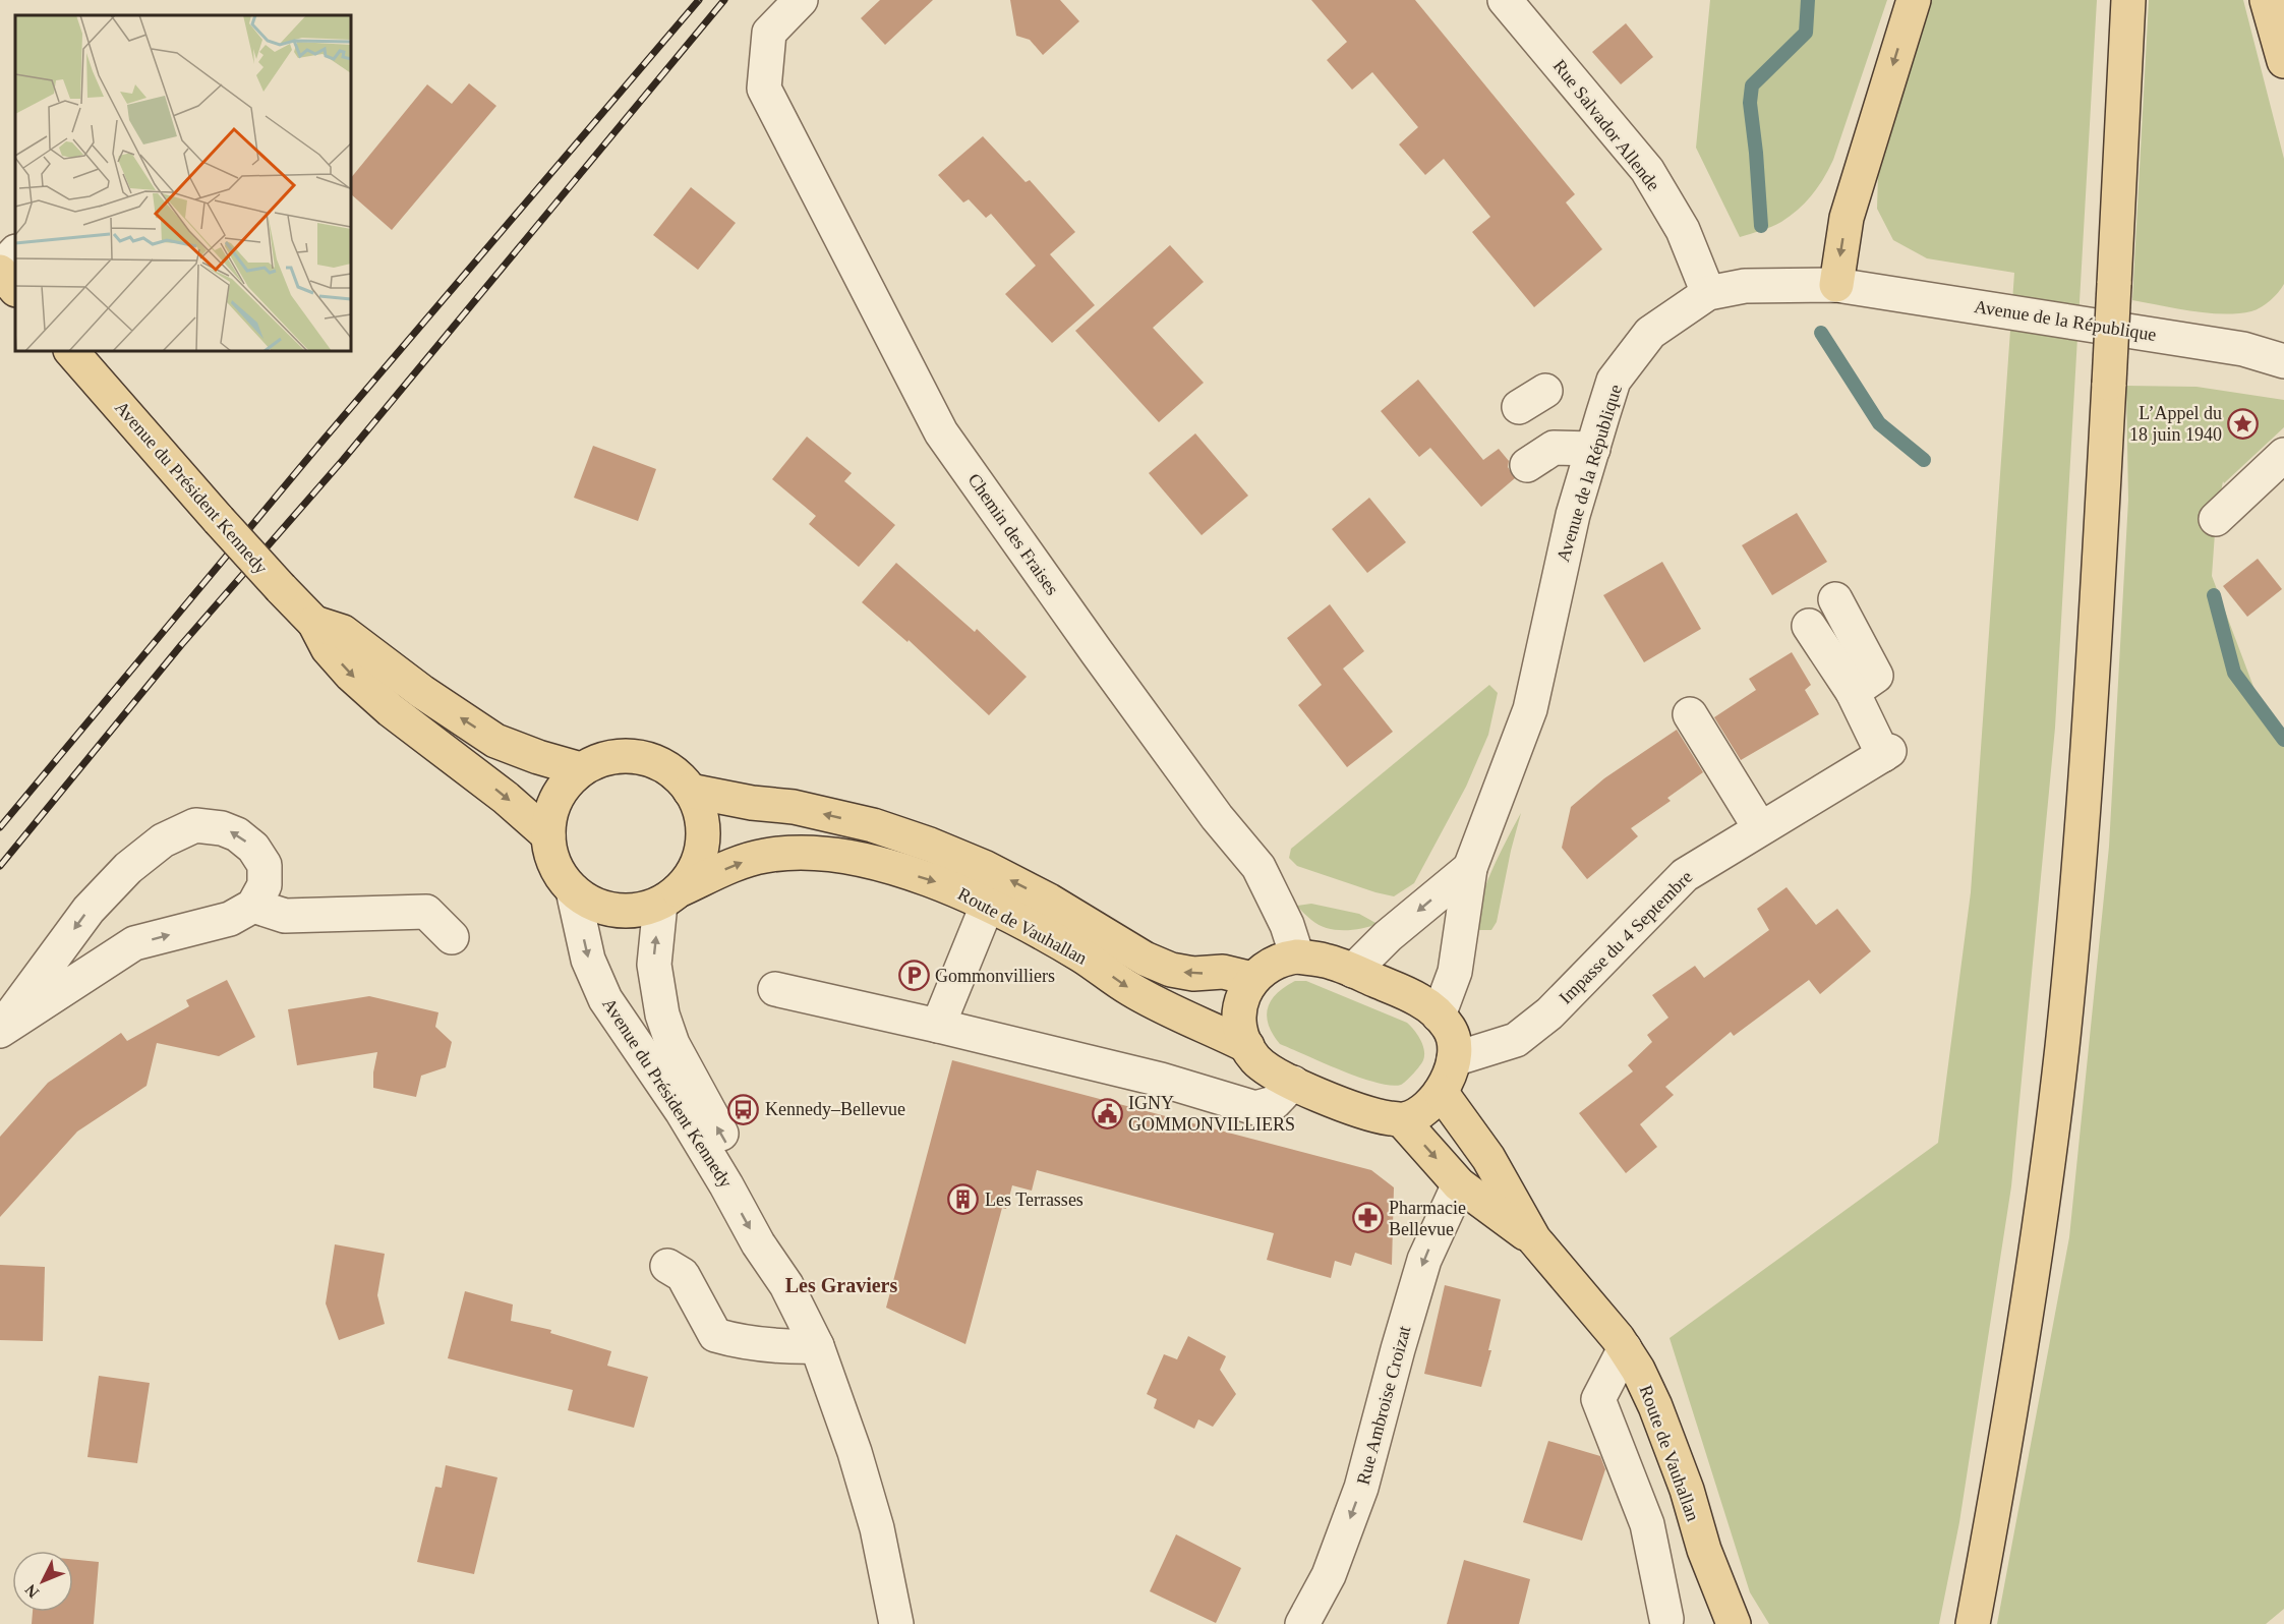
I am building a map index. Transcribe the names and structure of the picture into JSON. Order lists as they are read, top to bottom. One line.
{"streets":{"main road":["Avenue du Président Kennedy","Route de Vauhallan"],"street":["Rue Salvador Allende","Avenue de la République","Chemin des Fraises","Impasse du 4 Septembre","Rue Ambroise Croizat"]},"crossings":[["Rue Salvador Allende","Avenue de la République"],["Avenue de la République","Chemin des Fraises"],["Avenue de la République","Route de Vauhallan"],["Avenue de la République","Impasse du 4 Septembre"],["Avenue du Président Kennedy","Route de Vauhallan"],["Chemin des Fraises","Route de Vauhallan"],["Chemin des Fraises","Impasse du 4 Septembre"],["Route de Vauhallan","Impasse du 4 Septembre"],["Route de Vauhallan","Rue Ambroise Croizat"]],"one_way":["Rue Ambroise Croizat"],"districts":["Les Graviers"],"places":{"place":["L’Appel du 18 juin 1940"],"parking":["Gommonvilliers"],"bus stop":["Kennedy–Bellevue"],"public building":["IGNY GOMMONVILLIERS"],"building":["Les Terrasses"],"pharmacy":["Pharmacie Bellevue"]},"north":"bottom left"}
